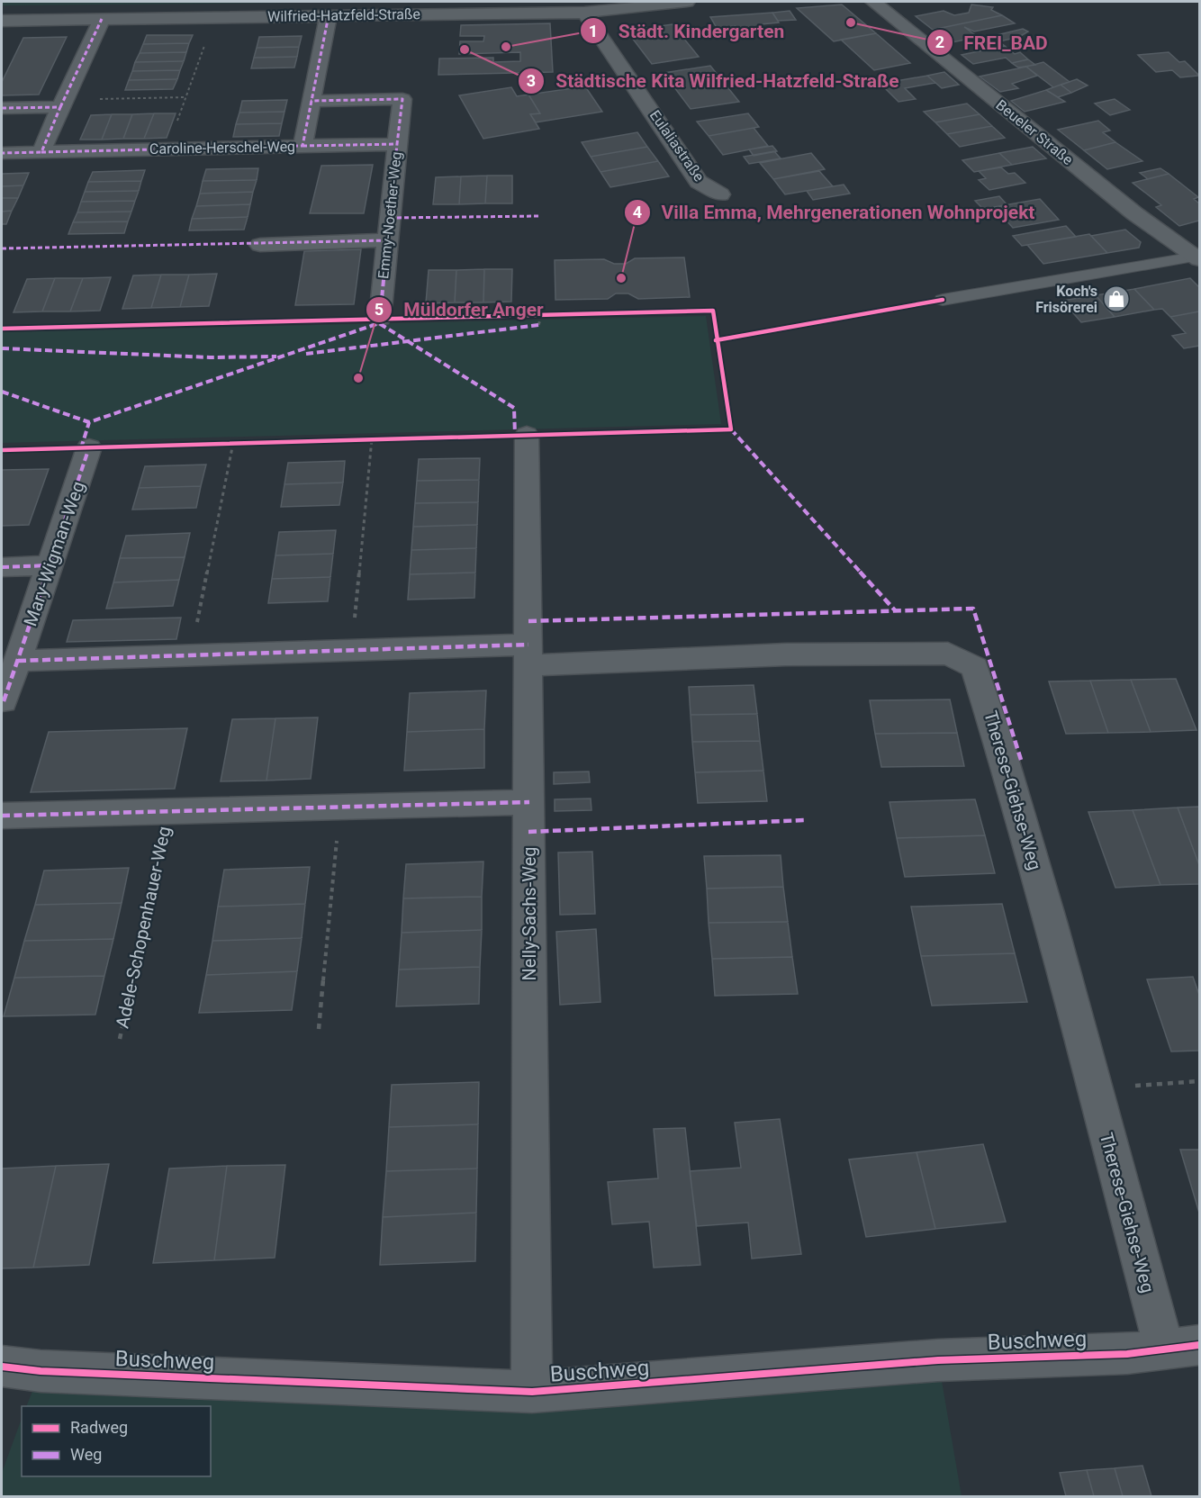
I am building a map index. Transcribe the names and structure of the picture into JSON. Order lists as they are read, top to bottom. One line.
{"streets":{"street":["Wilfried-Hatzfeld-Straße","Beueler Straße","Eulaliastraße","Caroline-Herschel-Weg","Emmy-Noether-Weg","Mary-Wigman-Weg","Therese-Giehse-Weg","Nelly-Sachs-Weg","Adele-Schopenhauer-Weg","Buschweg"]},"crossings":[["Wilfried-Hatzfeld-Straße","Eulaliastraße"],["Wilfried-Hatzfeld-Straße","Caroline-Herschel-Weg"],["Caroline-Herschel-Weg","Emmy-Noether-Weg"],["Therese-Giehse-Weg","Nelly-Sachs-Weg"],["Therese-Giehse-Weg","Buschweg"],["Nelly-Sachs-Weg","Adele-Schopenhauer-Weg"],["Nelly-Sachs-Weg","Buschweg"]],"places":{"other":["FREI_BAD","Städt. Kindergarten","Städtische Kita Wilfried-Hatzfeld-Straße","Villa Emma, Mehrgenerationen Wohnprojekt","Müldorfer Anger"],"shop":["Koch's Frisörerei"]},"legend":["Radweg","Weg"]}
